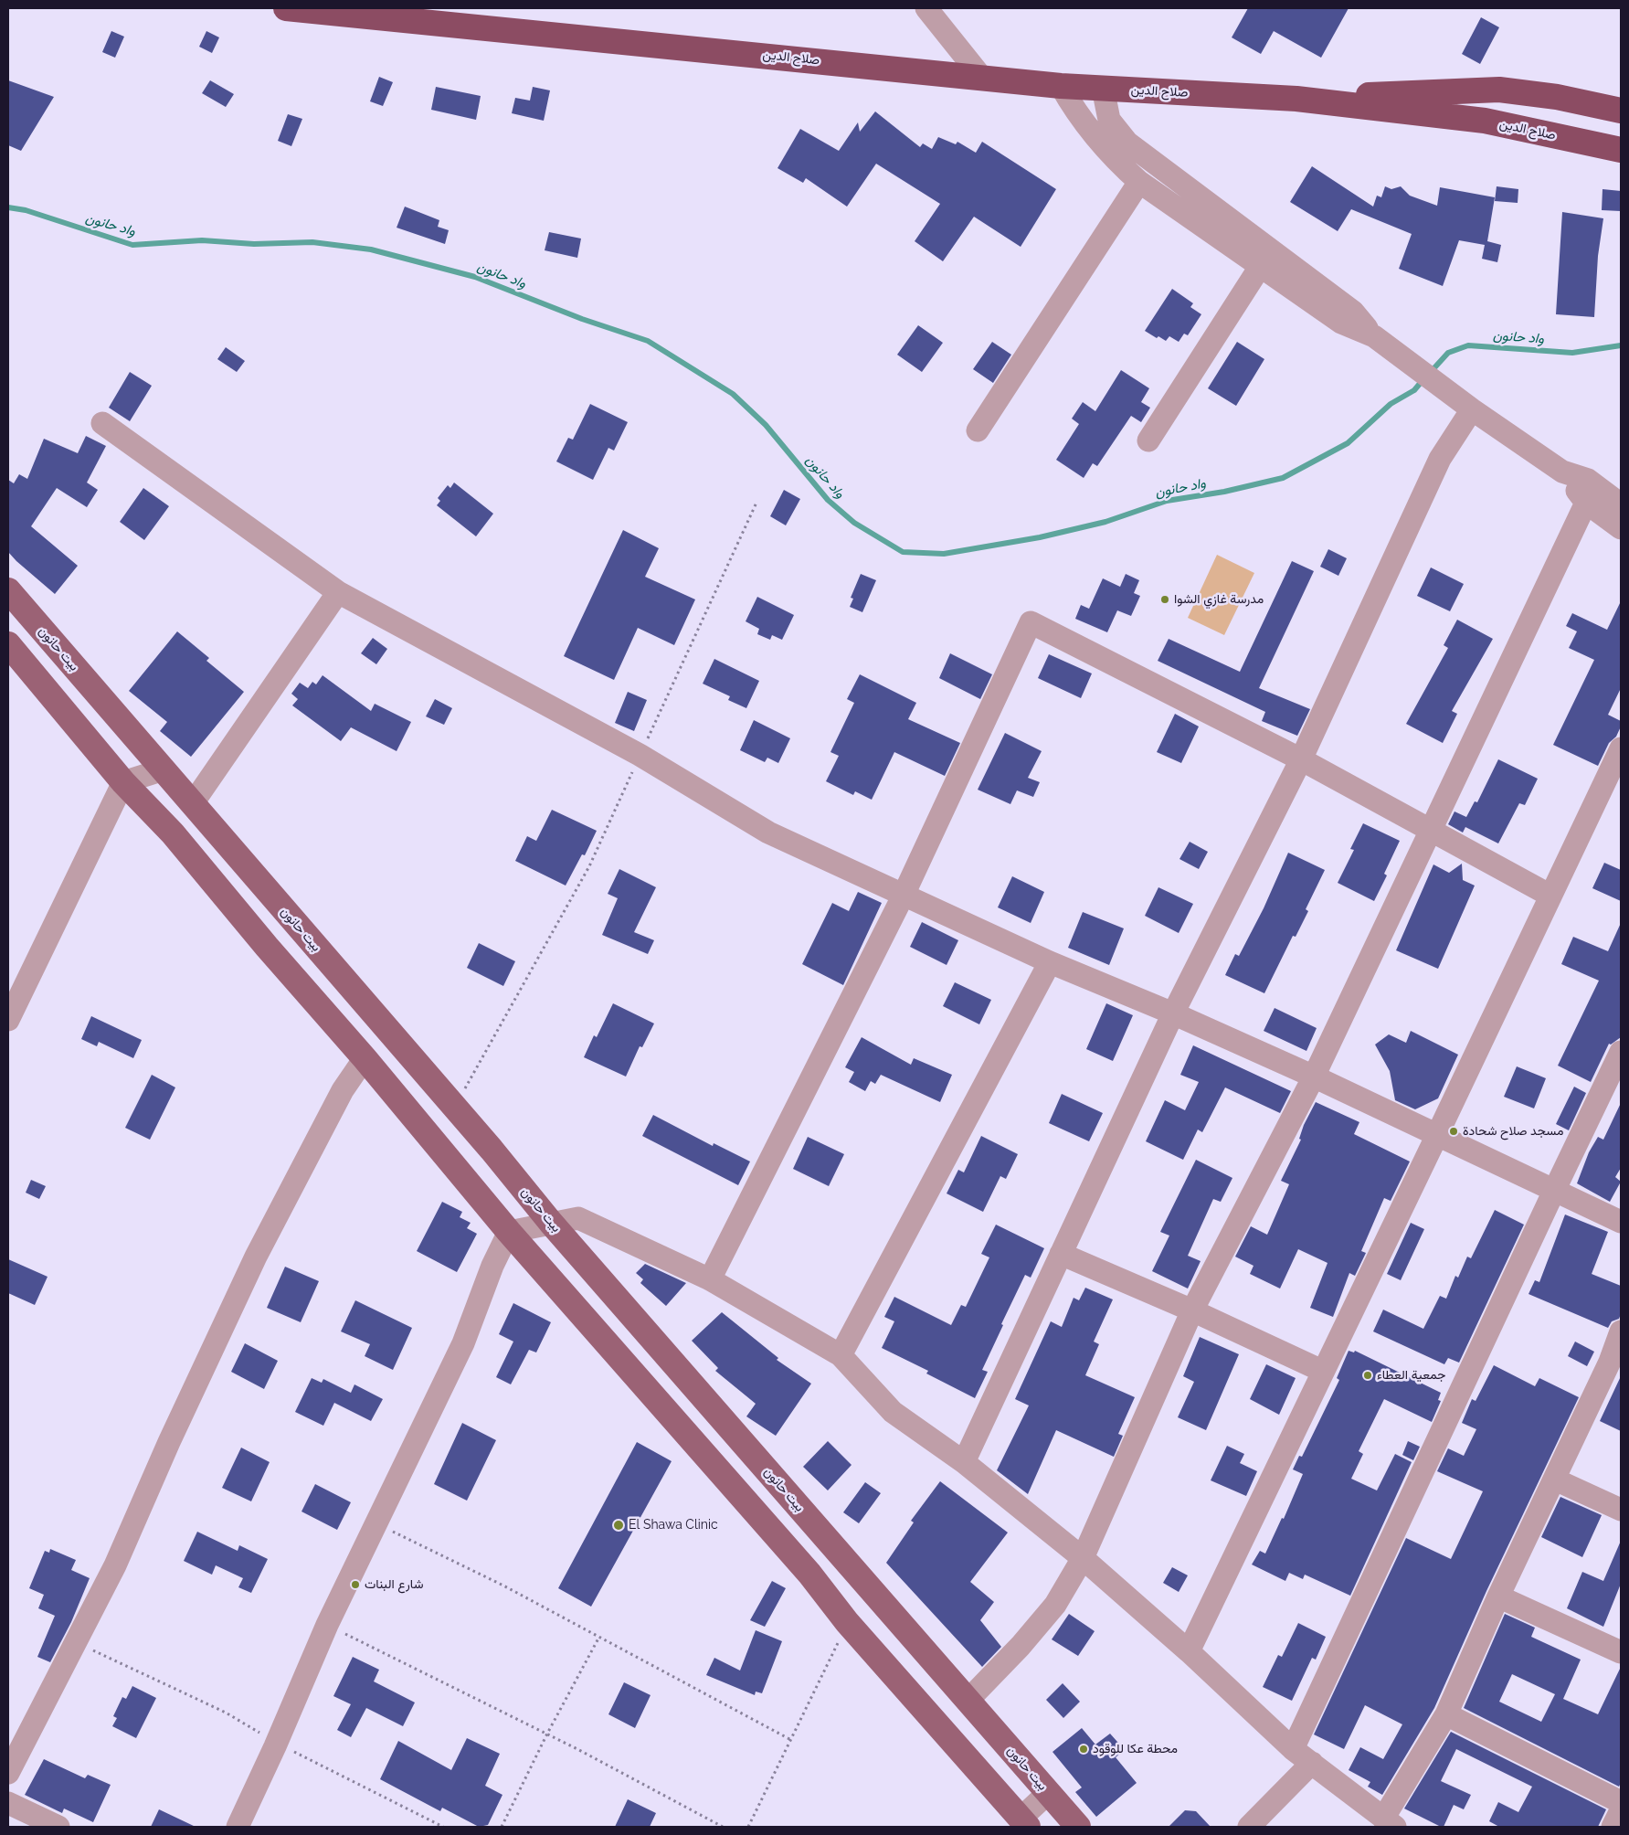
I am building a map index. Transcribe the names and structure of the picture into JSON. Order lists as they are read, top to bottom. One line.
{"streets":{"highway":["صلاح الدين"],"main road":["بيت حانون"]},"water":["واد حانون"],"places":["مدرسة غازي الشوا","مسجد صلاح شحادة","جمعية العطاء","El Shawa Clinic","شارع البنات","محطة عكا للوقود"]}
